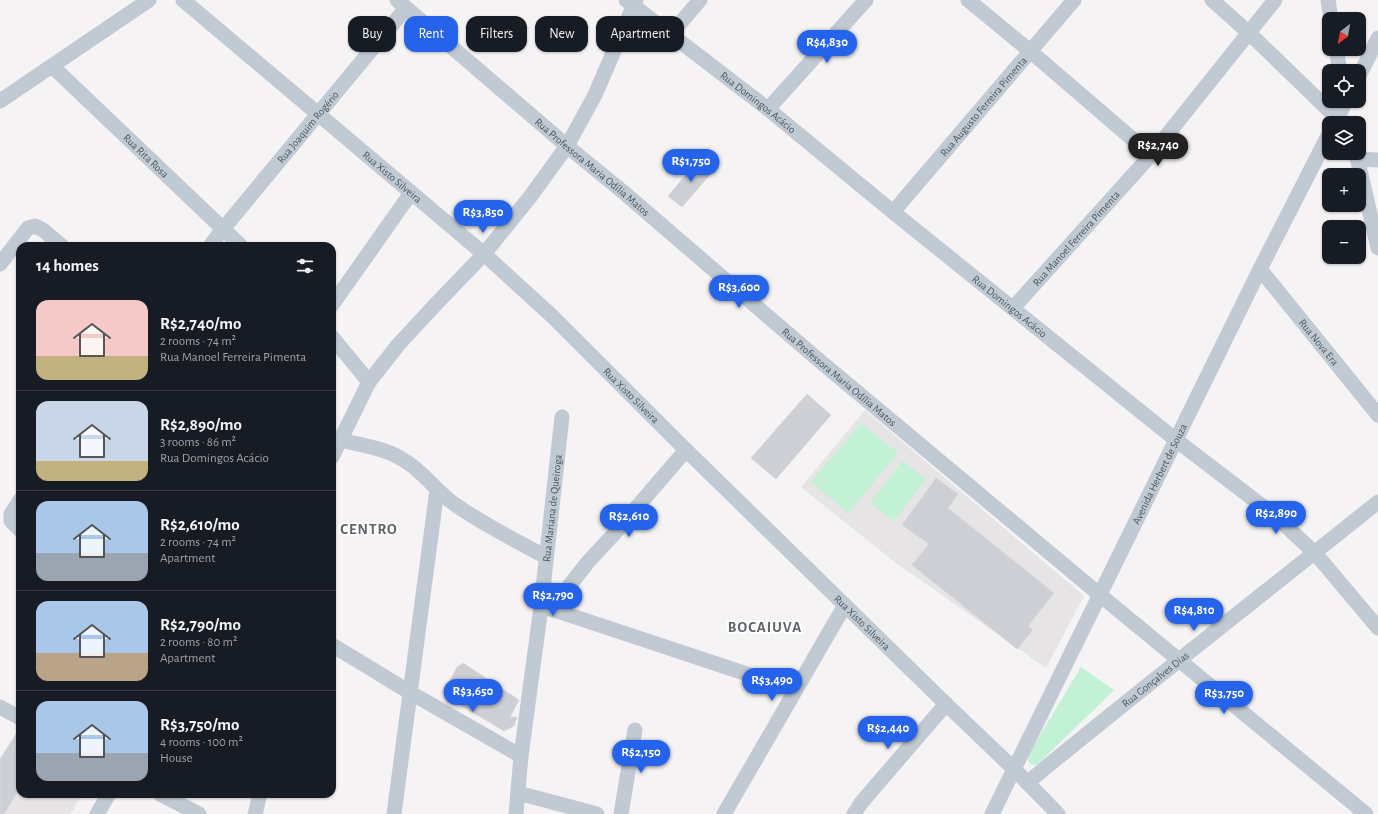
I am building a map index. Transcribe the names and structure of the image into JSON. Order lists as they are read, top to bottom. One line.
{"streets":{"street":["Rua Domingos Acácio","Rua Augusto Ferreira Pimenta","Rua Joaquim Rogério","Rua Rita Rosa","Rua Professora Maria Odília Matos","Rua Xisto Silveira","Rua Manoel Ferreira Pimenta","Rua Nova Era","Avenida Herbert de Souza","Rua Mariana de Queiroga","Rua Gonçalves Dias"]},"crossings":[["Rua Domingos Acácio","Rua Augusto Ferreira Pimenta"],["Rua Domingos Acácio","Rua Manoel Ferreira Pimenta"],["Rua Domingos Acácio","Avenida Herbert de Souza"],["Rua Domingos Acácio","Rua Gonçalves Dias"],["Rua Joaquim Rogério","Rua Rita Rosa"],["Rua Joaquim Rogério","Rua Professora Maria Odília Matos"],["Rua Joaquim Rogério","Rua Xisto Silveira"],["Rua Professora Maria Odília Matos","Avenida Herbert de Souza"],["Rua Professora Maria Odília Matos","Rua Gonçalves Dias"],["Rua Xisto Silveira","Avenida Herbert de Souza"],["Rua Xisto Silveira","Rua Gonçalves Dias"],["Rua Nova Era","Avenida Herbert de Souza"]],"districts":["CENTRO","BOCAIUVA"],"north":"bottom left","page":{"map_buttons":["+","−"],"chip":["Buy","Rent","Filters","New","Apartment"],"price":["R$4,830","R$2,740","R$1,750","R$3,850","R$3,600","R$2,890","R$2,610","R$2,790","R$4,810","R$3,490","R$3,650","R$3,750","R$2,440","R$2,150"],"heading":"14 homes","list":[{"name":"R$2,740/mo","note":"2 rooms · 74 m² · Rua Manoel Ferreira Pimenta"},{"name":"R$2,890/mo","note":"3 rooms · 86 m² · Rua Domingos Acácio"},{"name":"R$2,610/mo","note":"2 rooms · 74 m² · Apartment"},{"name":"R$2,790/mo","note":"2 rooms · 80 m² · Apartment"},{"name":"R$3,750/mo","note":"4 rooms · 100 m² · House"}]}}
